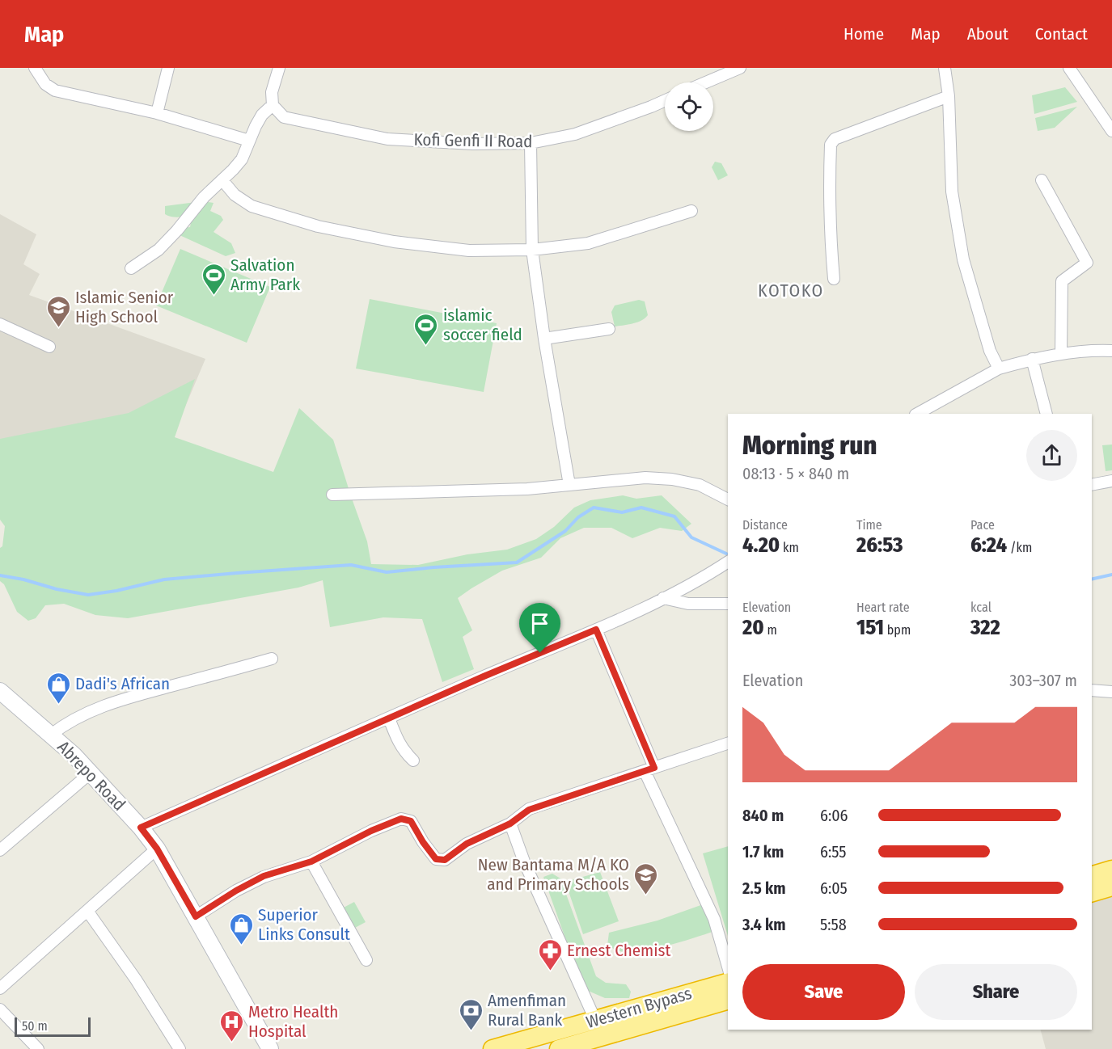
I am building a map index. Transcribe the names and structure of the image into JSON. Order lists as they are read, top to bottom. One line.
{"streets":{"highway":["Western Bypass"],"main road":["Abrepo Road"],"street":["Kofi Genfi II Road"]},"districts":["KOTOKO"],"places":{"sports":["Salvation Army Park","islamic soccer field"],"school or university":["Islamic Senior High School","New Bantama M/A KO and Primary Schools"],"shop":["Dadi's African","Superior Links Consult"],"pharmacy":["Ernest Chemist"],"bank":["Amenfiman Rural Bank"],"hospital":["Metro Health Hospital"]},"scale_bar":"50 m","page":{"header":"Map","nav":["Home","Map","About","Contact"],"heading":["Morning run","08:13 · 5 × 840 m"],"stats":[["Distance","4.20 km"],["Time","26:53"],["Pace","6:24 /km"],["Elevation","20 m"],["Heart rate","151 bpm"],["kcal","322"]],"chart":["Elevation","303–307 m"],"list":[{"name":"840 m","note":"6:06"},{"name":"1.7 km","note":"6:55"},{"name":"2.5 km","note":"6:05"},{"name":"3.4 km","note":"5:58"}],"buttons":["Save","Share"],"scale":"50 m"}}
